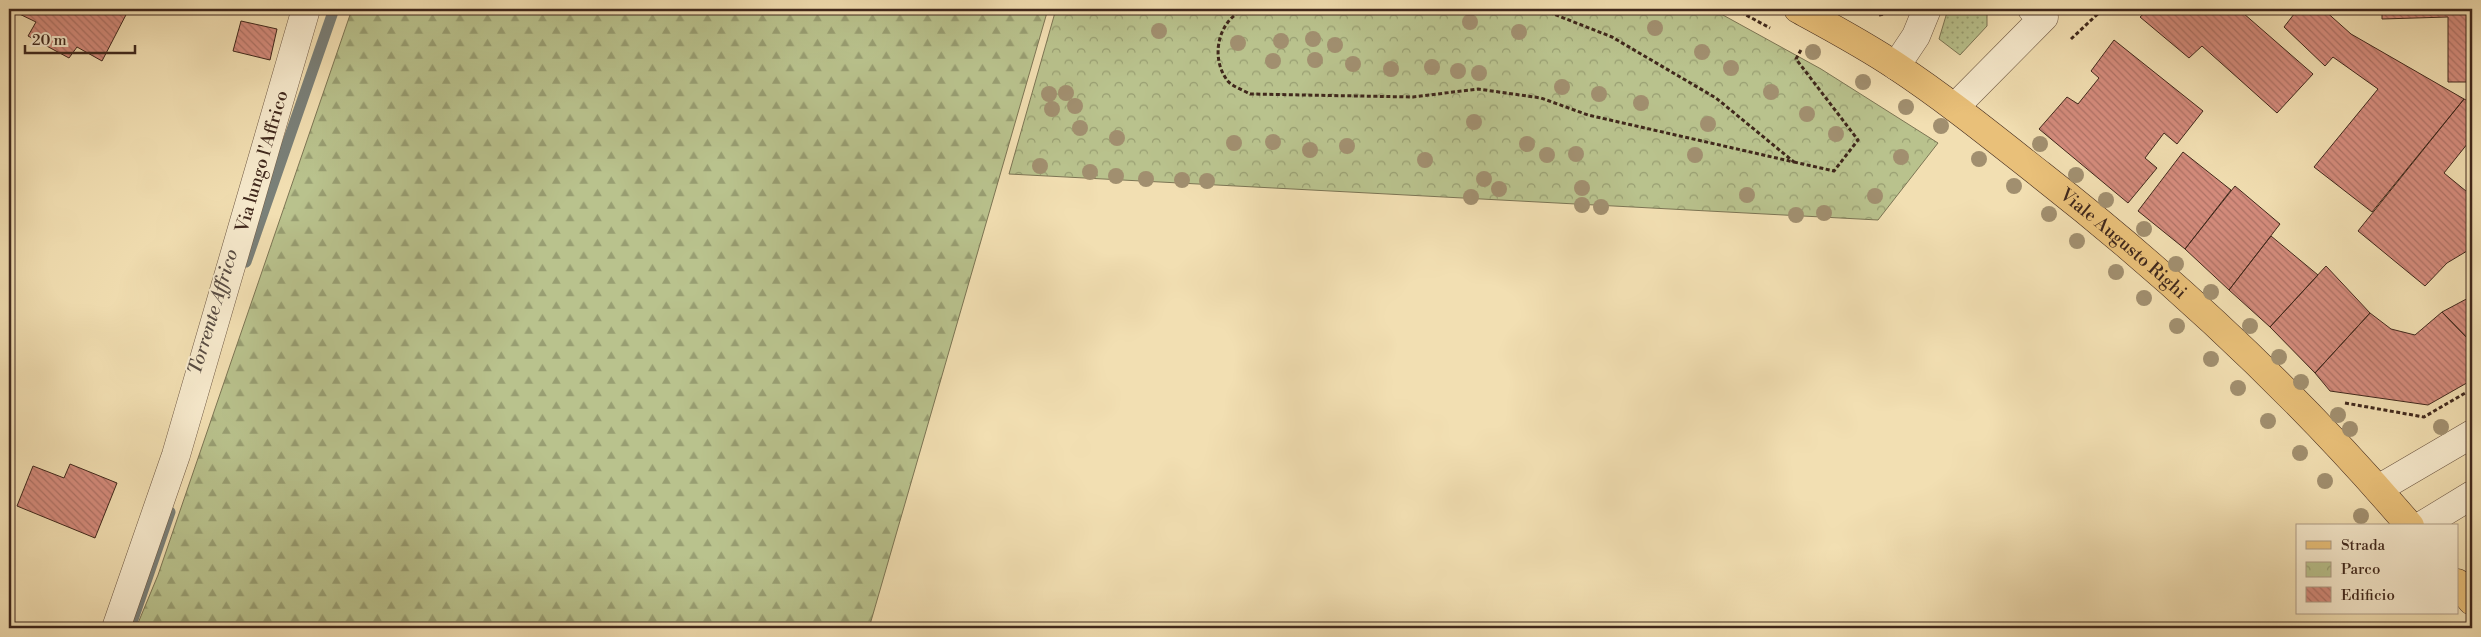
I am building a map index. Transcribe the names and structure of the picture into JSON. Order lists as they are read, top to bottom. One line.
{"streets":{"main road":["Viale Augusto Righi"],"street":["Via lungo l'Affrico"]},"water":["Torrente Affrico"],"legend":["Strada","Parco","Edificio"],"scale_bar":"20 m"}
